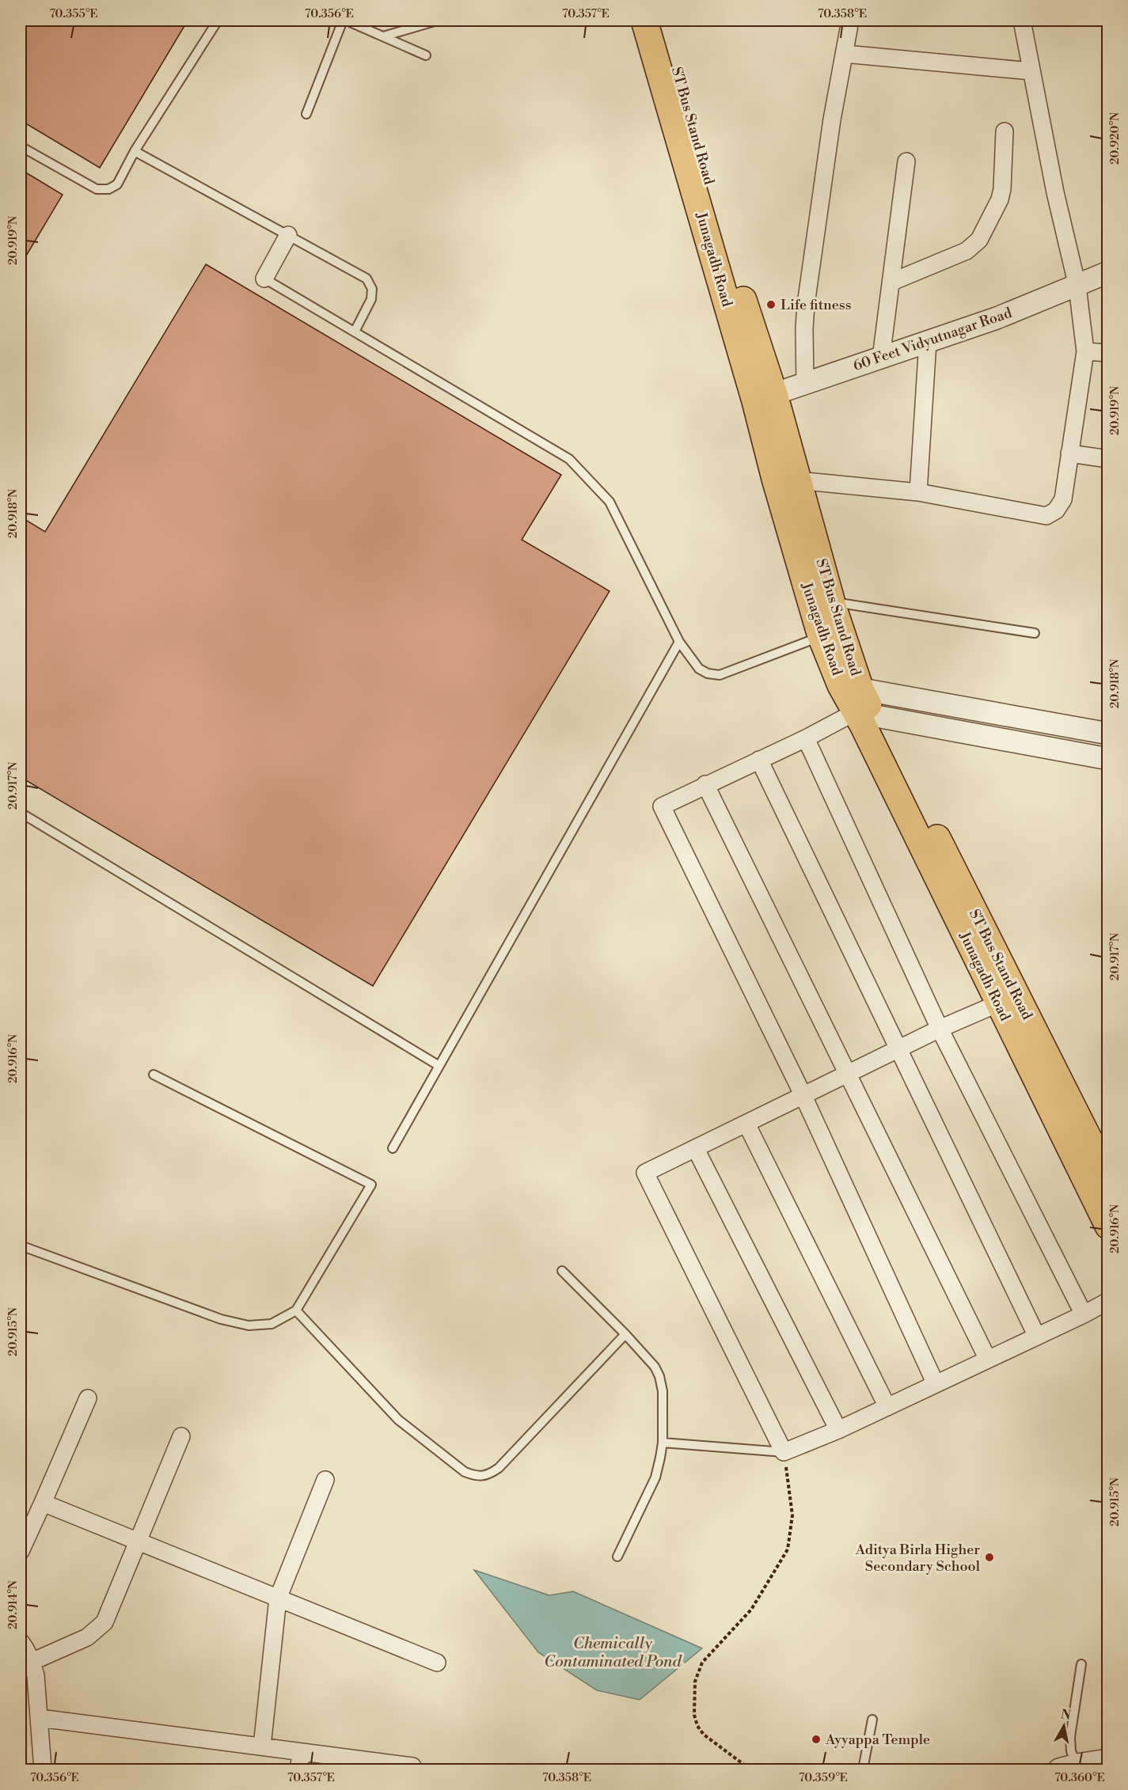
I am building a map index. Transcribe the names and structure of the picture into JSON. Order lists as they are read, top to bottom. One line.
{"streets":{"main road":["ST Bus Stand Road","Junagadh Road"],"street":["60 Feet Vidyutnagar Road"]},"crossings":[["ST Bus Stand Road","Junagadh Road"],["ST Bus Stand Road","60 Feet Vidyutnagar Road"],["Junagadh Road","60 Feet Vidyutnagar Road"]],"water":["Chemically Contaminated Pond"],"places":["Life fitness","Aditya Birla Higher Secondary School","Ayyappa Temple"],"north":"top","coordinates":["70.355°E","70.356°E","70.357°E","70.358°E","20.920°N","20.919°N","20.918°N","20.917°N","20.916°N","20.915°N","20.914°N","70.359°E","70.360°E"]}
